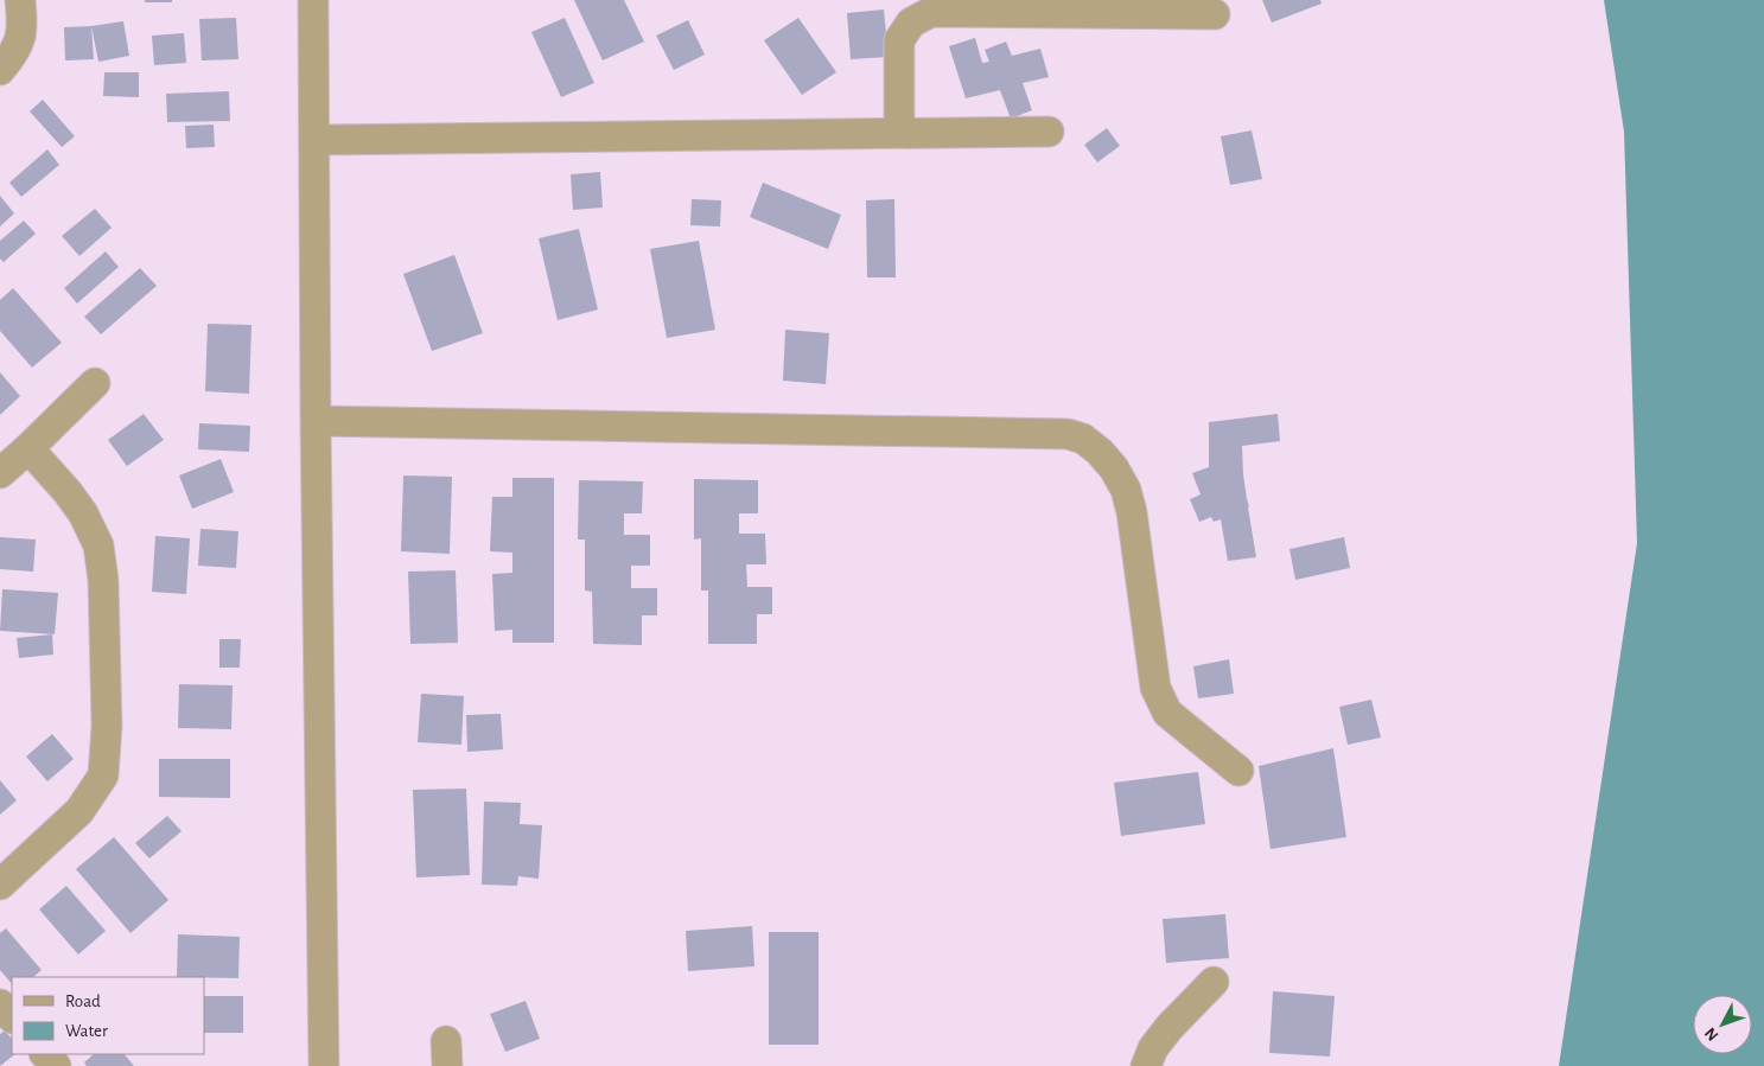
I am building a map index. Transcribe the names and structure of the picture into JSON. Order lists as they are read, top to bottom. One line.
{"legend":["Road","Water"],"north":"bottom left"}
